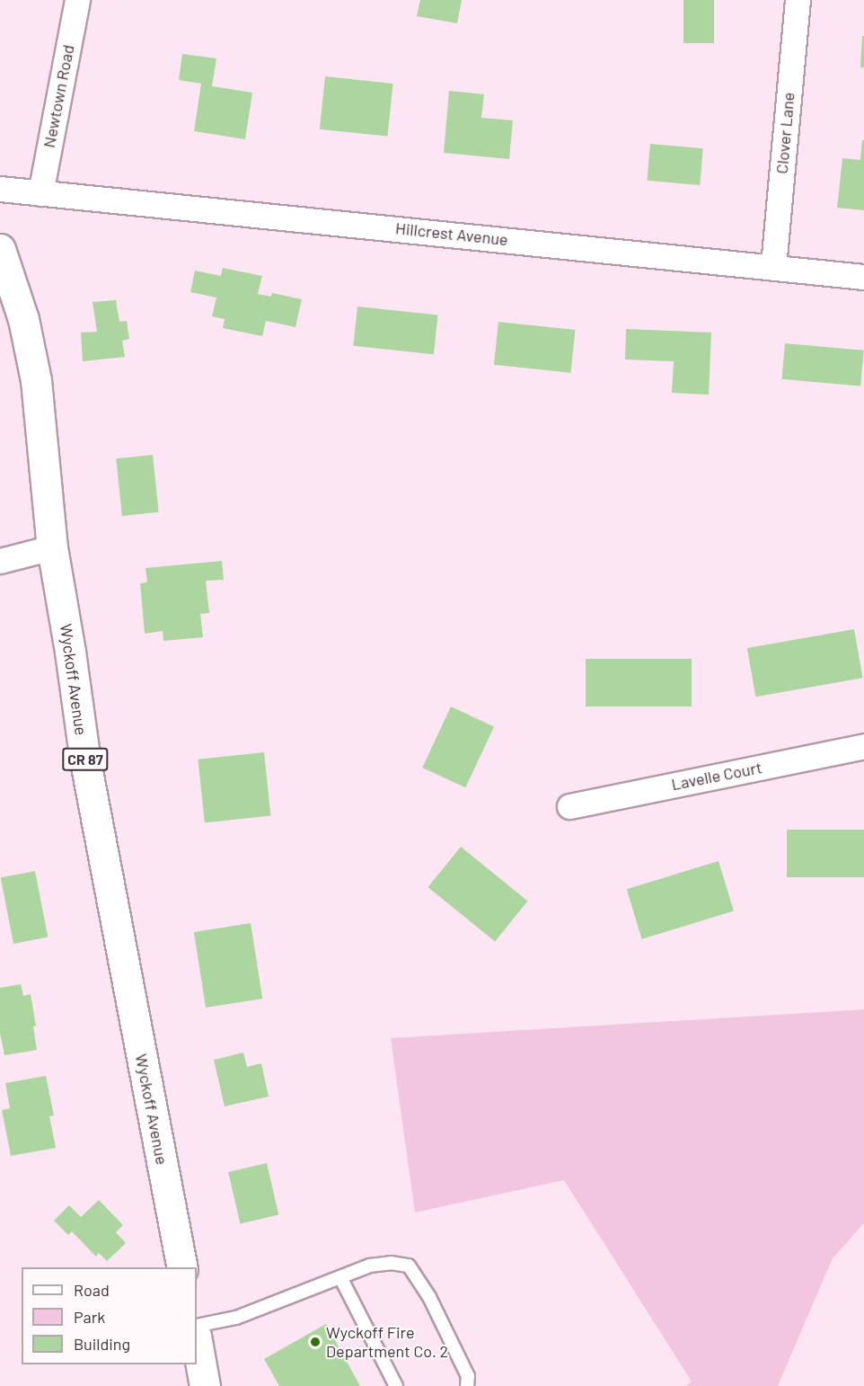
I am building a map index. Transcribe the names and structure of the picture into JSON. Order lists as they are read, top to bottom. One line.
{"streets":{"main road":["Wyckoff Avenue","CR 87"],"street":["Newtown Road","Clover Lane","Hillcrest Avenue","Lavelle Court"]},"crossings":[["Newtown Road","Hillcrest Avenue"],["Clover Lane","Hillcrest Avenue"]],"places":["Wyckoff Fire Department Co. 2"],"legend":["Road","Park","Building"]}
